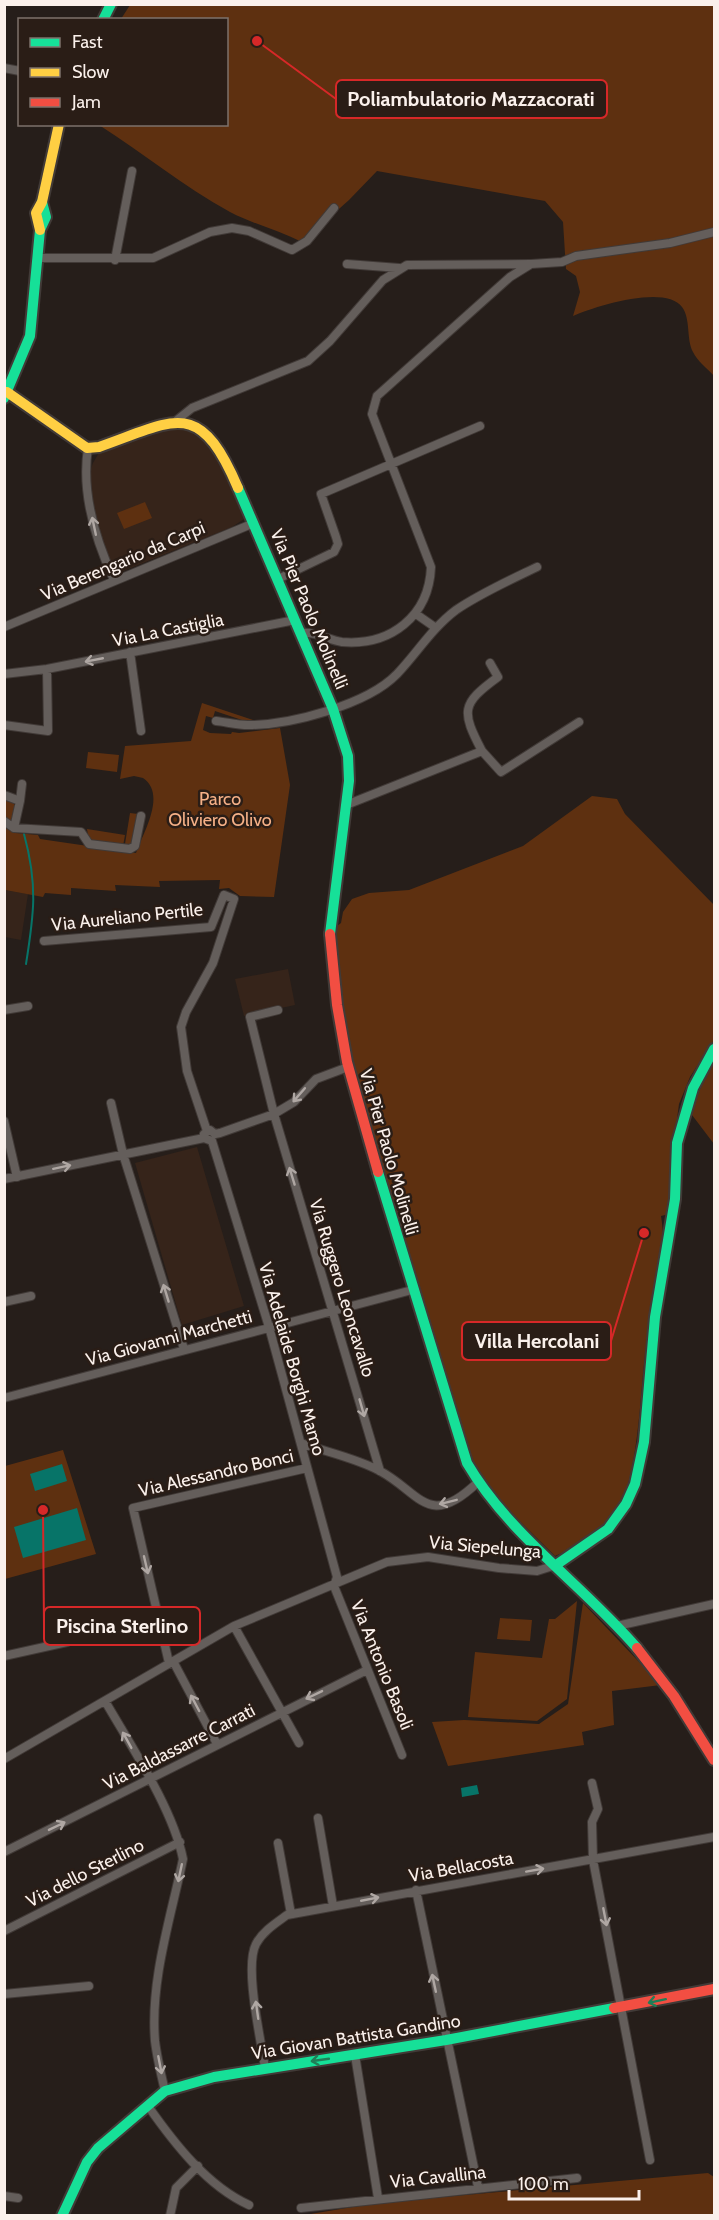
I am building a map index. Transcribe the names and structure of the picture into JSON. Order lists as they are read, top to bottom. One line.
{"streets":{"street":["Via Berengario da Carpi","Via Pier Paolo Molinelli","Via La Castiglia","Via Aureliano Pertile","Via Ruggero Leoncavallo","Via Giovanni Marchetti","Via Adelaide Borghi Mamo","Via Alessandro Bonci","Via Siepelunga","Via Antonio Basoli","Via Baldassarre Carrati","Via Bellacosta","Via dello Sterlino","Via Giovan Battista Gandino","Via Cavallina"]},"crossings":[["Via Berengario da Carpi","Via Pier Paolo Molinelli"],["Via Pier Paolo Molinelli","Via La Castiglia"],["Via Pier Paolo Molinelli","Via Giovanni Marchetti"],["Via Pier Paolo Molinelli","Via Siepelunga"],["Via Aureliano Pertile","Via Adelaide Borghi Mamo"],["Via Ruggero Leoncavallo","Via Giovanni Marchetti"],["Via Giovanni Marchetti","Via Adelaide Borghi Mamo"],["Via Adelaide Borghi Mamo","Via Alessandro Bonci"],["Via Adelaide Borghi Mamo","Via Siepelunga"],["Via Adelaide Borghi Mamo","Via Antonio Basoli"],["Via Siepelunga","Via Antonio Basoli"],["Via Antonio Basoli","Via Baldassarre Carrati"],["Via Bellacosta","Via Giovan Battista Gandino"]],"parks":["Parco Oliviero Olivo"],"places":["Poliambulatorio Mazzacorati","Villa Hercolani","Piscina Sterlino"],"legend":["Fast","Slow","Jam"],"scale_bar":"100 m"}
